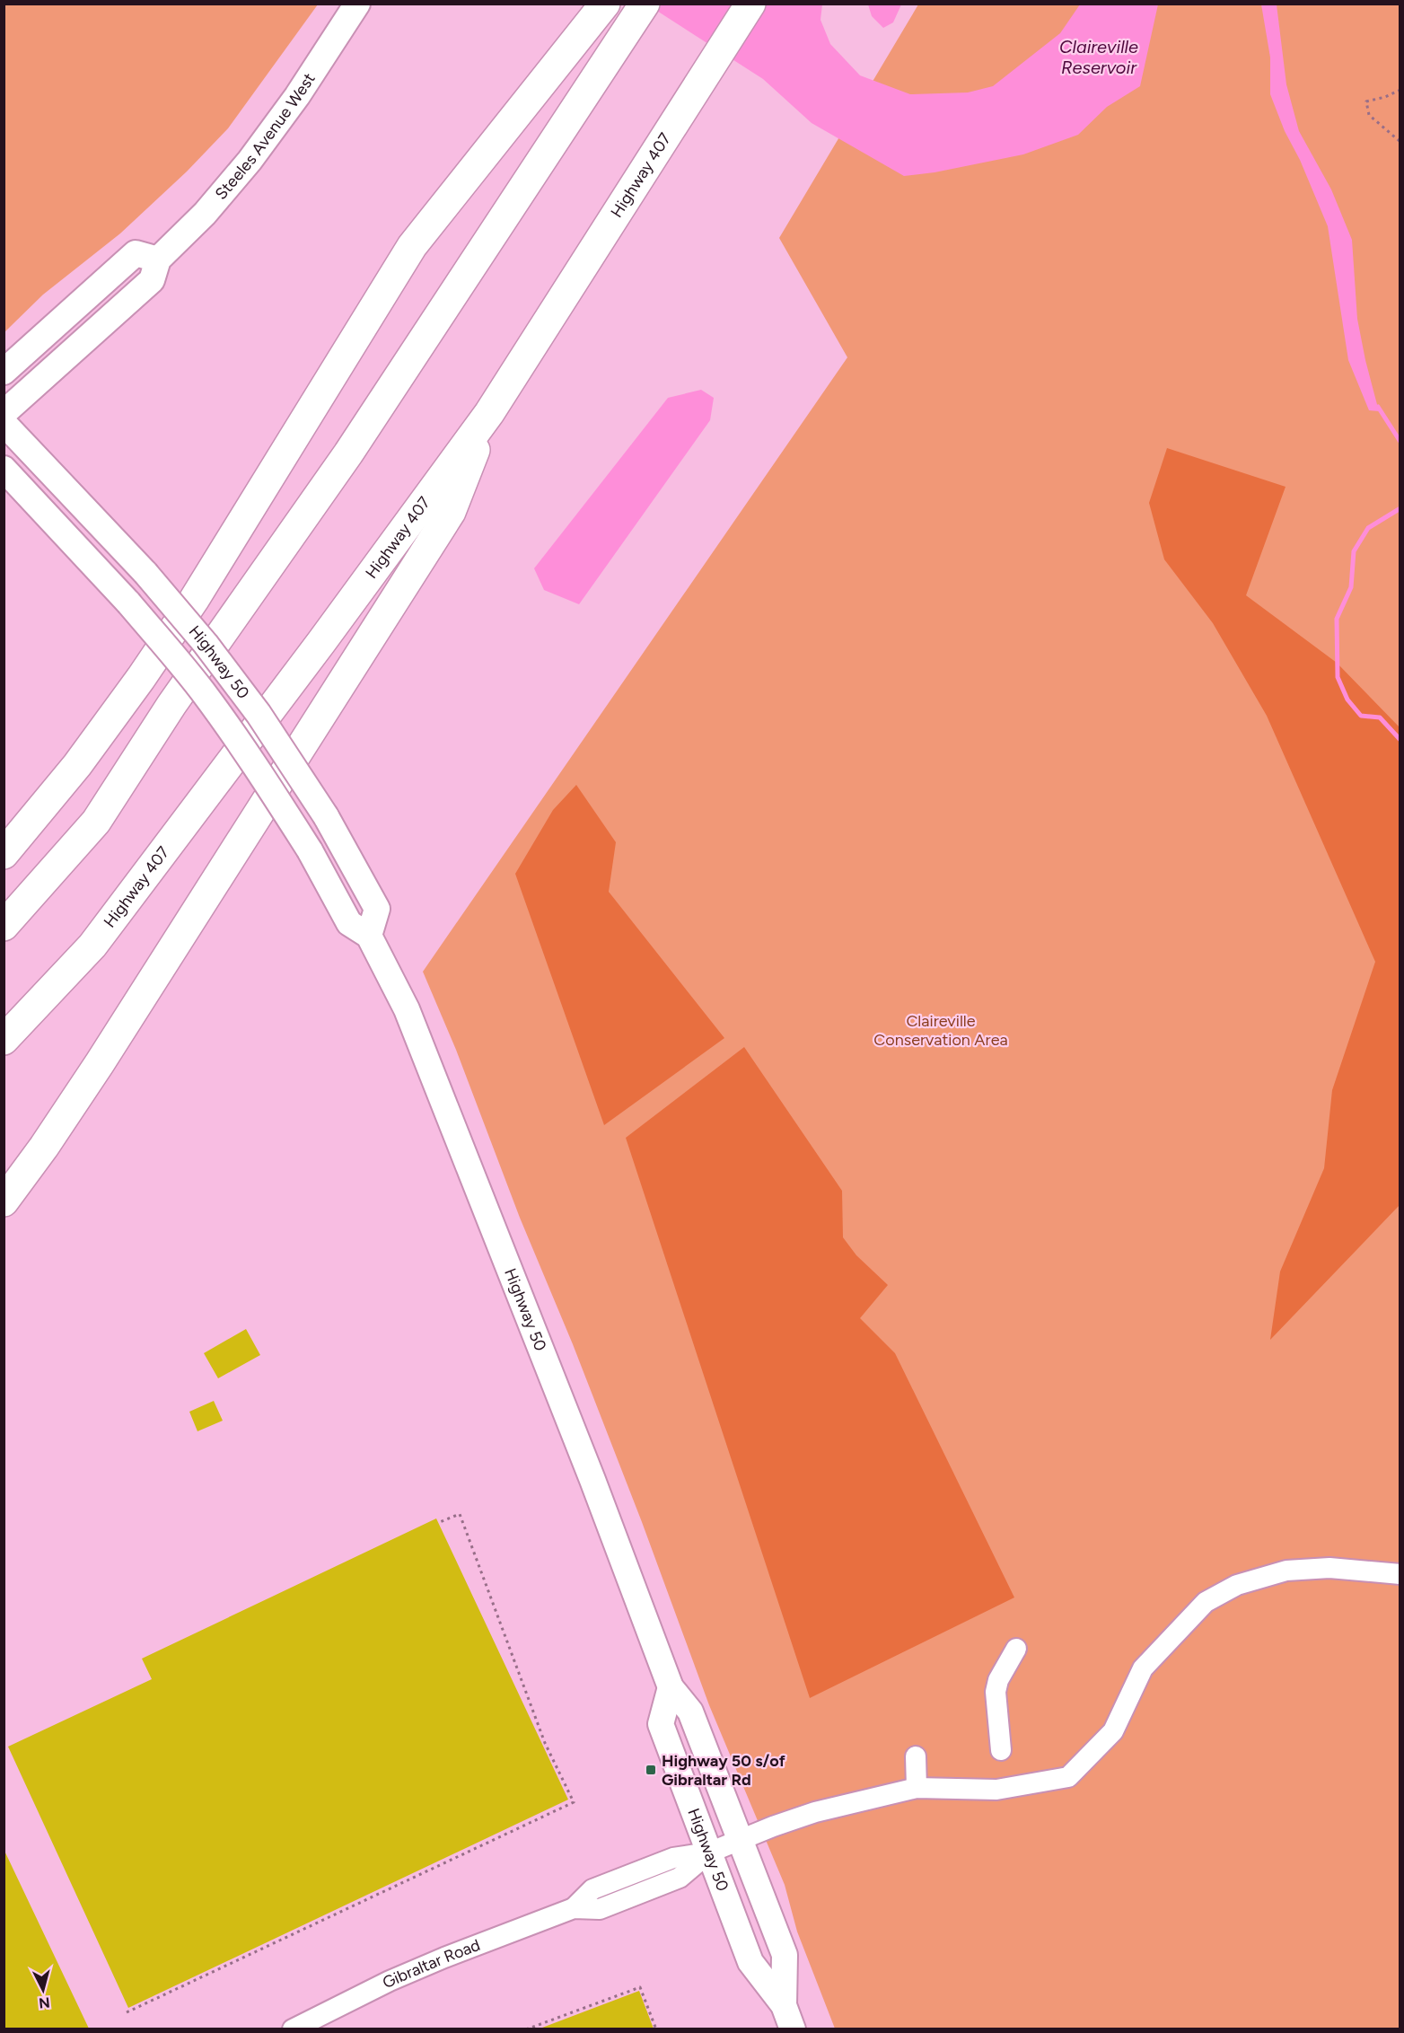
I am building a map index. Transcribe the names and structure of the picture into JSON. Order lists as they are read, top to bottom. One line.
{"streets":{"highway":["Highway 407"],"main road":["Steeles Avenue West","Highway 50"],"street":["Gibraltar Road"]},"crossings":[["Highway 50","Gibraltar Road"]],"water":["Claireville Reservoir"],"parks":["Claireville Conservation Area"],"places":{"transit":["Highway 50 s/of Gibraltar Rd"]},"north":"bottom"}
